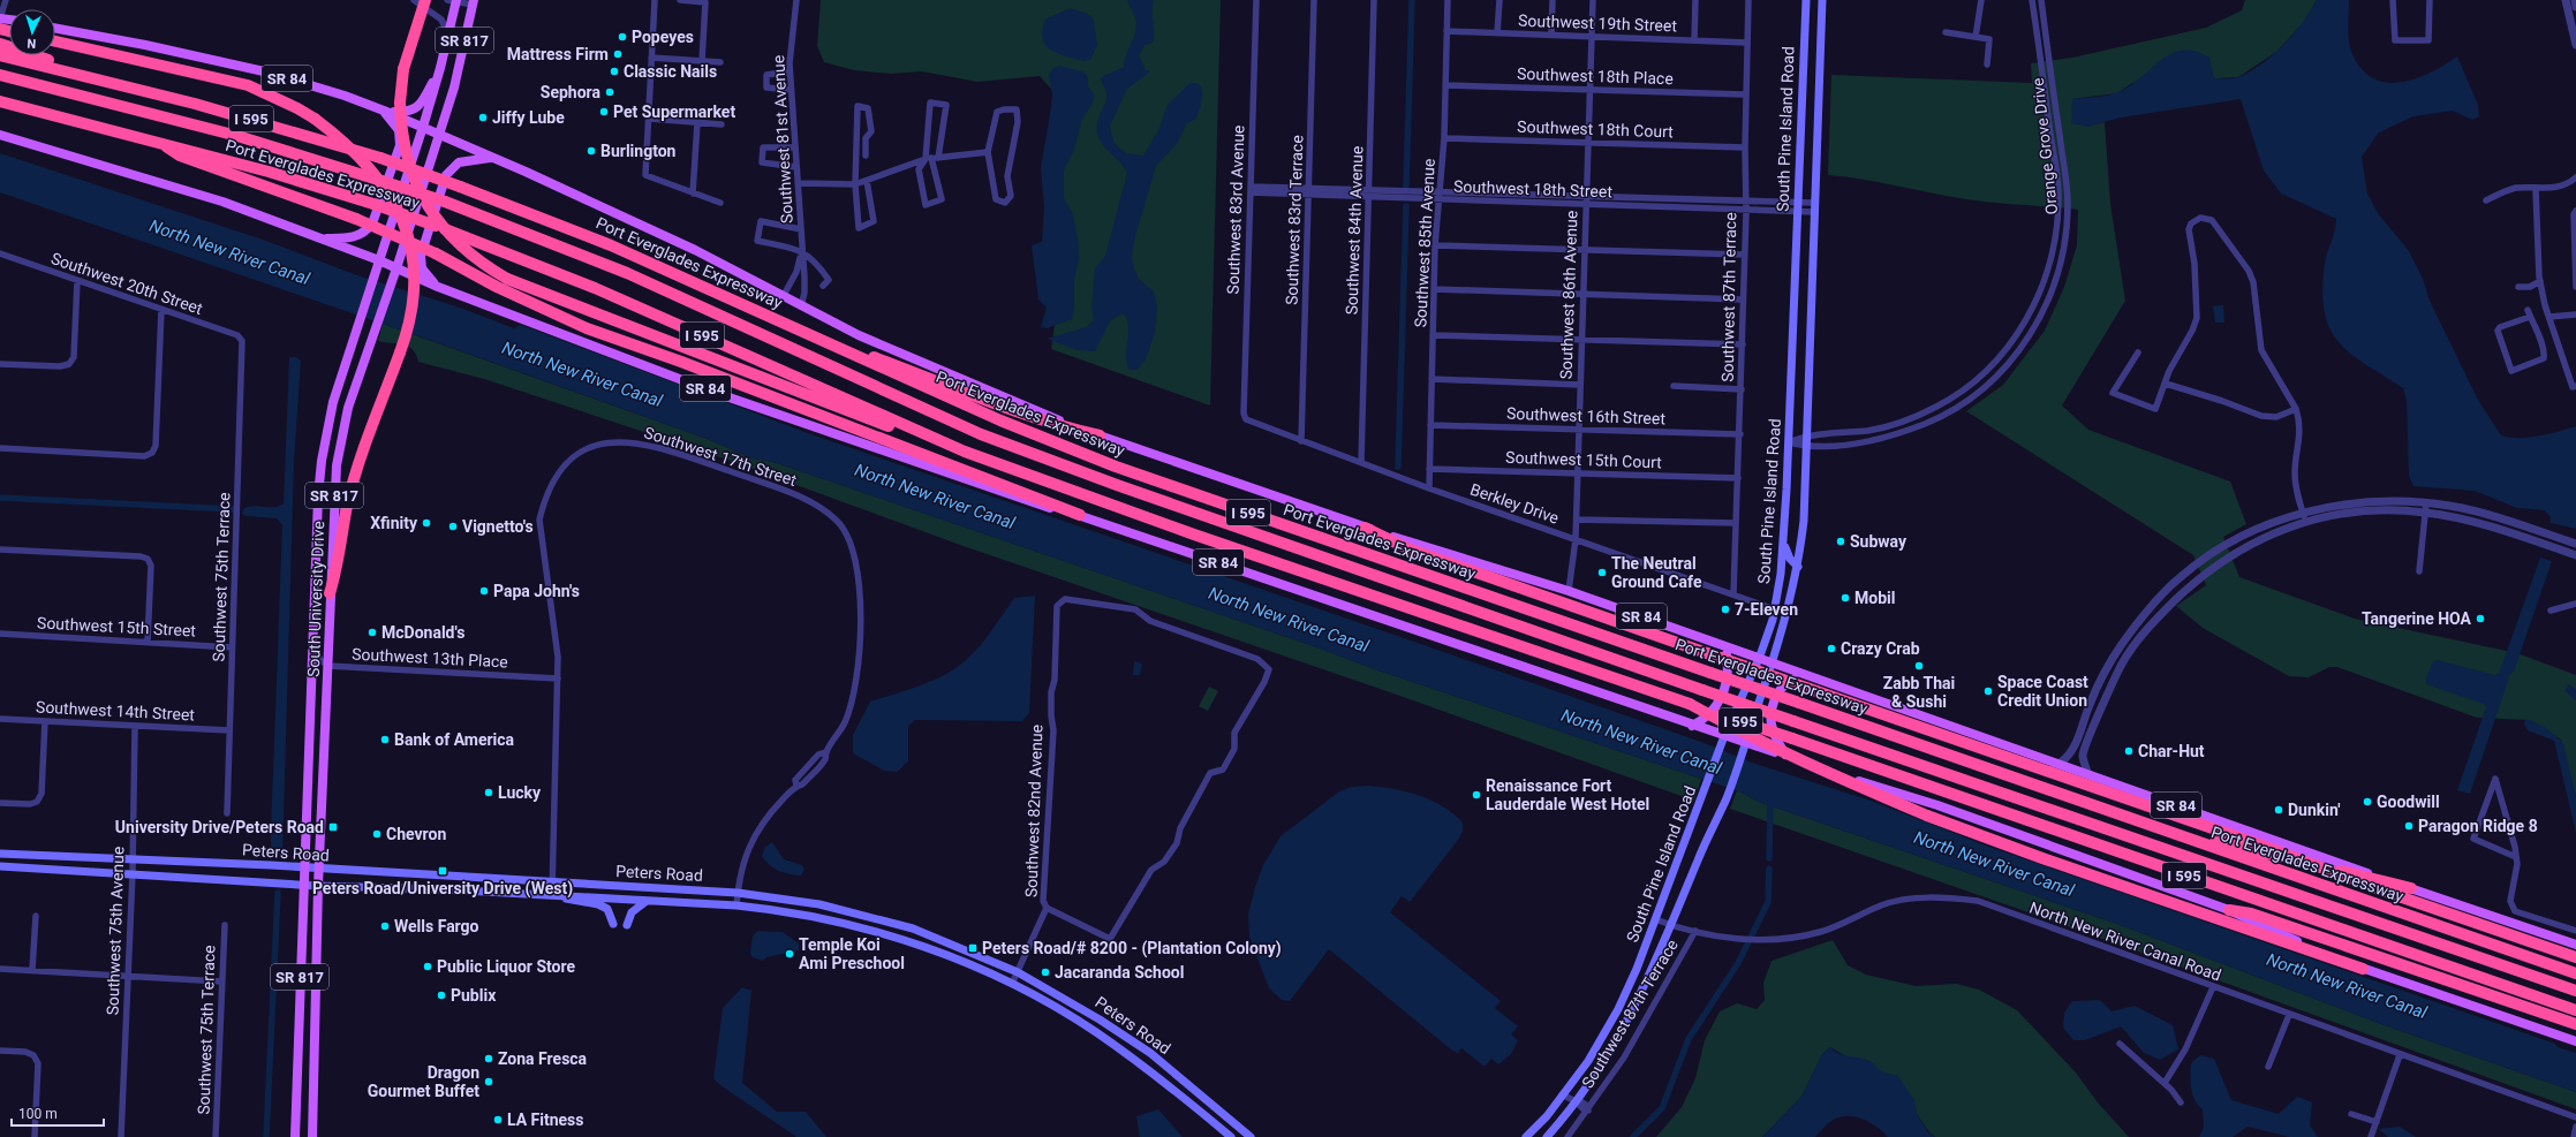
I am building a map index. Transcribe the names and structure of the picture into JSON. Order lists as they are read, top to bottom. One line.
{"streets":{"highway":["I 595","Port Everglades Expressway"],"main road":["SR 817","SR 84","South Pine Island Road","South University Drive","Peters Road"],"street":["Southwest 19th Street","Southwest 18th Place","Southwest 18th Court","Southwest 81st Avenue","Orange Grove Drive","Southwest 18th Street","Southwest 83rd Avenue","Southwest 83rd Terrace","Southwest 84th Avenue","Southwest 85th Avenue","Southwest 20th Street","Southwest 86th Avenue","Southwest 87th Terrace","Southwest 16th Street","Southwest 17th Street","Southwest 15th Court","Berkley Drive","Southwest 75th Terrace","Southwest 15th Street","Southwest 13th Place","Southwest 14th Street","Southwest 82nd Avenue","Southwest 75th Avenue","North New River Canal Road"]},"crossings":[["Southwest 19th Street","Southwest 85th Avenue"],["Southwest 19th Street","Southwest 86th Avenue"],["Southwest 19th Street","Southwest 87th Terrace"],["Southwest 18th Place","Southwest 85th Avenue"],["Southwest 18th Place","Southwest 86th Avenue"],["Southwest 18th Place","Southwest 87th Terrace"],["SR 84","South Pine Island Road"],["SR 84","Southwest 81st Avenue"],["SR 84","Southwest 86th Avenue"],["SR 84","South University Drive"],["Southwest 18th Court","Southwest 85th Avenue"],["Southwest 18th Court","Southwest 86th Avenue"],["Southwest 18th Court","Southwest 87th Terrace"],["South Pine Island Road","Orange Grove Drive"],["South Pine Island Road","Southwest 18th Street"],["South Pine Island Road","Southwest 87th Terrace"],["South Pine Island Road","Berkley Drive"],["South Pine Island Road","North New River Canal Road"],["Southwest 18th Street","Southwest 83rd Avenue"],["Southwest 18th Street","Southwest 83rd Terrace"],["Southwest 18th Street","Southwest 84th Avenue"],["Southwest 18th Street","Southwest 85th Avenue"],["Southwest 18th Street","Southwest 86th Avenue"],["Southwest 18th Street","Southwest 87th Terrace"],["Southwest 83rd Avenue","Berkley Drive"],["Southwest 83rd Terrace","Berkley Drive"],["Southwest 84th Avenue","Berkley Drive"],["Southwest 85th Avenue","Southwest 16th Street"],["Southwest 85th Avenue","Southwest 15th Court"],["Southwest 85th Avenue","Berkley Drive"],["Southwest 20th Street","Southwest 75th Terrace"],["Southwest 86th Avenue","Southwest 16th Street"],["Southwest 86th Avenue","Southwest 15th Court"],["Southwest 86th Avenue","Berkley Drive"],["Southwest 87th Terrace","Southwest 16th Street"],["Southwest 87th Terrace","Southwest 15th Court"],["Southwest 87th Terrace","Berkley Drive"],["Southwest 87th Terrace","North New River Canal Road"],["Southwest 17th Street","Southwest 13th Place"],["Southwest 17th Street","Peters Road"],["Southwest 75th Terrace","Southwest 15th Street"],["Southwest 75th Terrace","Southwest 14th Street"],["South University Drive","Southwest 13th Place"],["South University Drive","Peters Road"],["Southwest 14th Street","Southwest 75th Avenue"],["Southwest 82nd Avenue","Peters Road"],["Peters Road","Southwest 75th Avenue"]],"water":["North New River Canal"],"places":{"other":["Popeyes","Mattress Firm","Classic Nails","Sephora","Pet Supermarket","Jiffy Lube","Burlington","Xfinity","Vignetto's","Subway","The Neutral Ground Cafe","Papa John's","Mobil","7-Eleven","Tangerine HOA","McDonald's","Crazy Crab","Zabb Thai & Sushi","Space Coast Credit Union","Bank of America","Char-Hut","Lucky","Renaissance Fort Lauderdale West Hotel","Goodwill","Dunkin'","Paragon Ridge 8","Chevron","Wells Fargo","Temple Koi Ami Preschool","Public Liquor Store","Jacaranda School","Publix","Zona Fresca","Dragon Gourmet Buffet","LA Fitness"],"transit":["University Drive/Peters Road","Peters Road/University Drive (West)","Peters Road/# 8200 - (Plantation Colony)"]},"scale_bar":"100 m","north":"bottom"}
